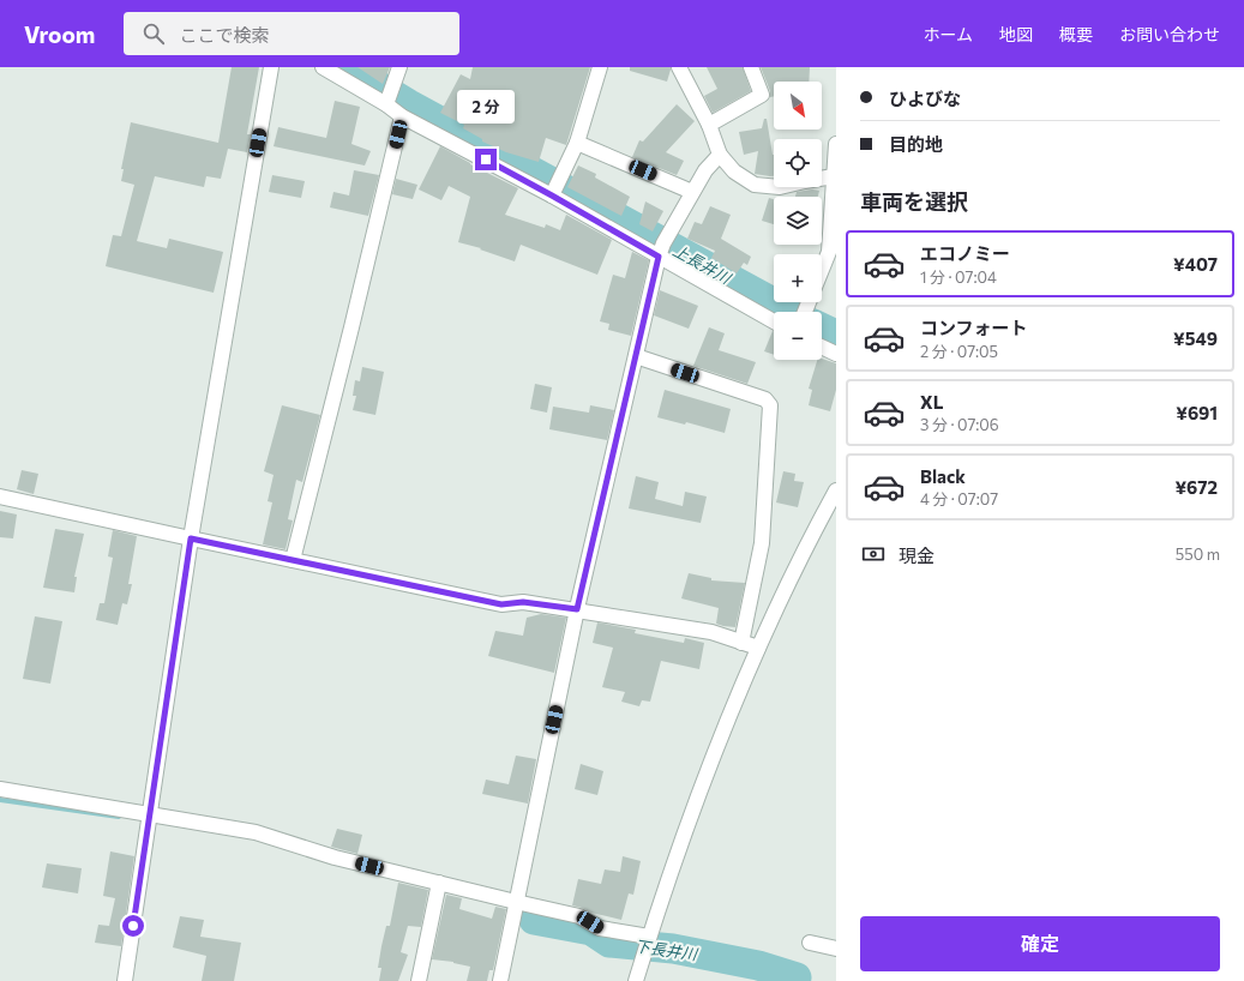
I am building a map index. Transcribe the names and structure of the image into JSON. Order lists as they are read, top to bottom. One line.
{"water":["上長井川","下長井川"],"north":"bottom right","page":{"header":"Vroom","search":"ここで検索","nav":["ホーム","地図","概要","お問い合わせ"],"banner":["ひよびな","目的地"],"map_buttons":["+","−"],"bubble":"2 分","heading":"車両を選択","list":[{"name":"エコノミー","note":"1 分 · 07:04","value":"¥407"},{"name":"コンフォート","note":"2 分 · 07:05","value":"¥549"},{"name":"XL","note":"3 分 · 07:06","value":"¥691"},{"name":"Black","note":"4 分 · 07:07","value":"¥672"}],"pay":["現金","550 m"],"buttons":"確定"}}
